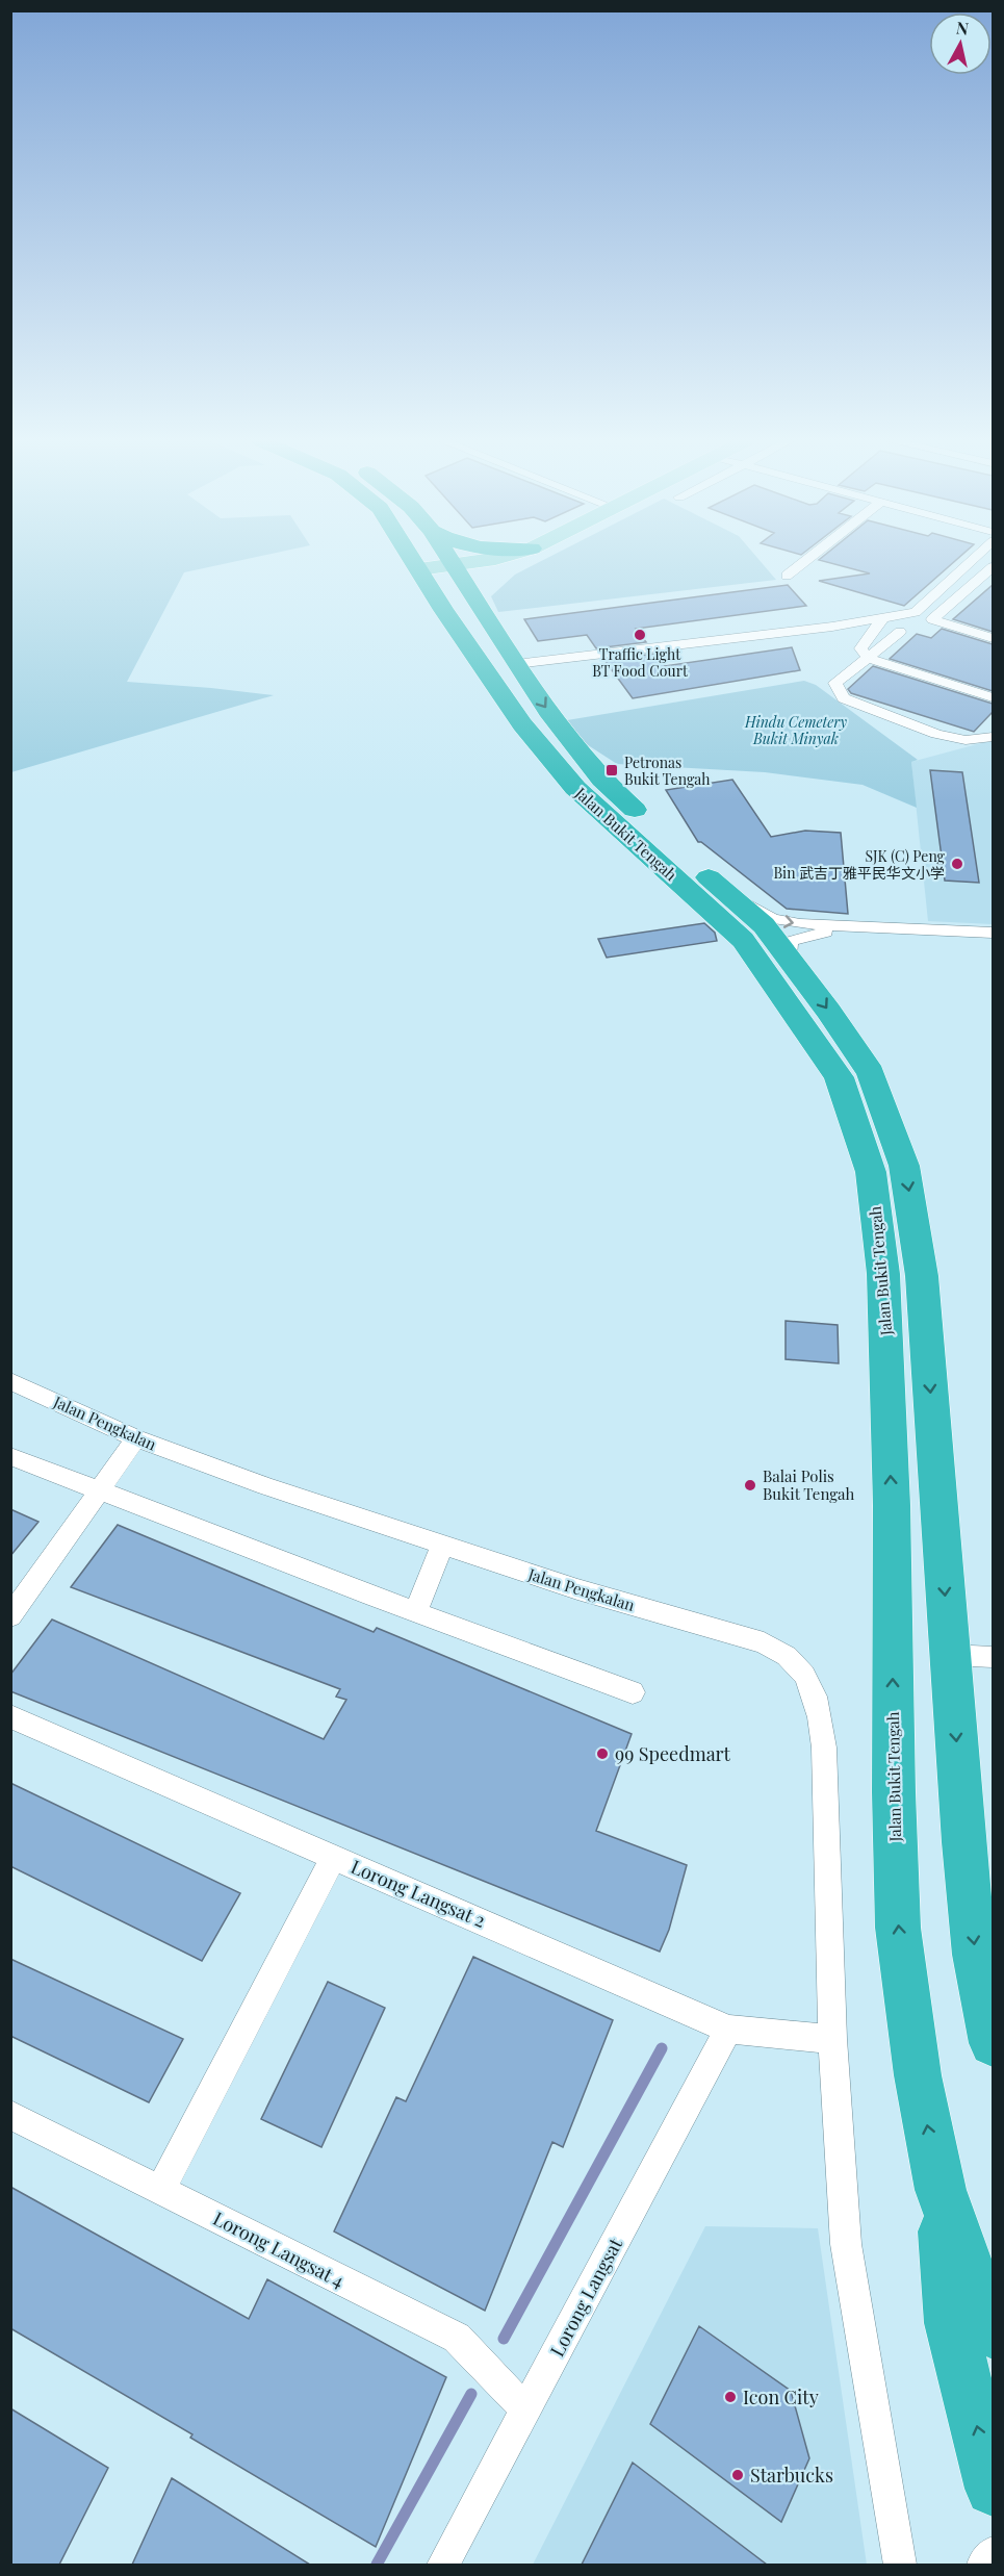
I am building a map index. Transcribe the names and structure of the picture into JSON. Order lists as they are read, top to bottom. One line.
{"streets":{"highway":["Jalan Bukit Tengah"],"street":["Jalan Pengkalan","Lorong Langsat 2","Lorong Langsat 4","Lorong Langsat"]},"crossings":[["Jalan Pengkalan","Lorong Langsat 2"],["Lorong Langsat 2","Lorong Langsat"],["Lorong Langsat 4","Lorong Langsat"]],"parks":["Hindu Cemetery Bukit Minyak"],"places":{"other":["Traffic Light BT Food Court","SJK (C) Peng Bin 武吉丁雅平民华文小学","Balai Polis Bukit Tengah","99 Speedmart","Icon City","Starbucks"],"transit":["Petronas Bukit Tengah"]},"north":"top"}
